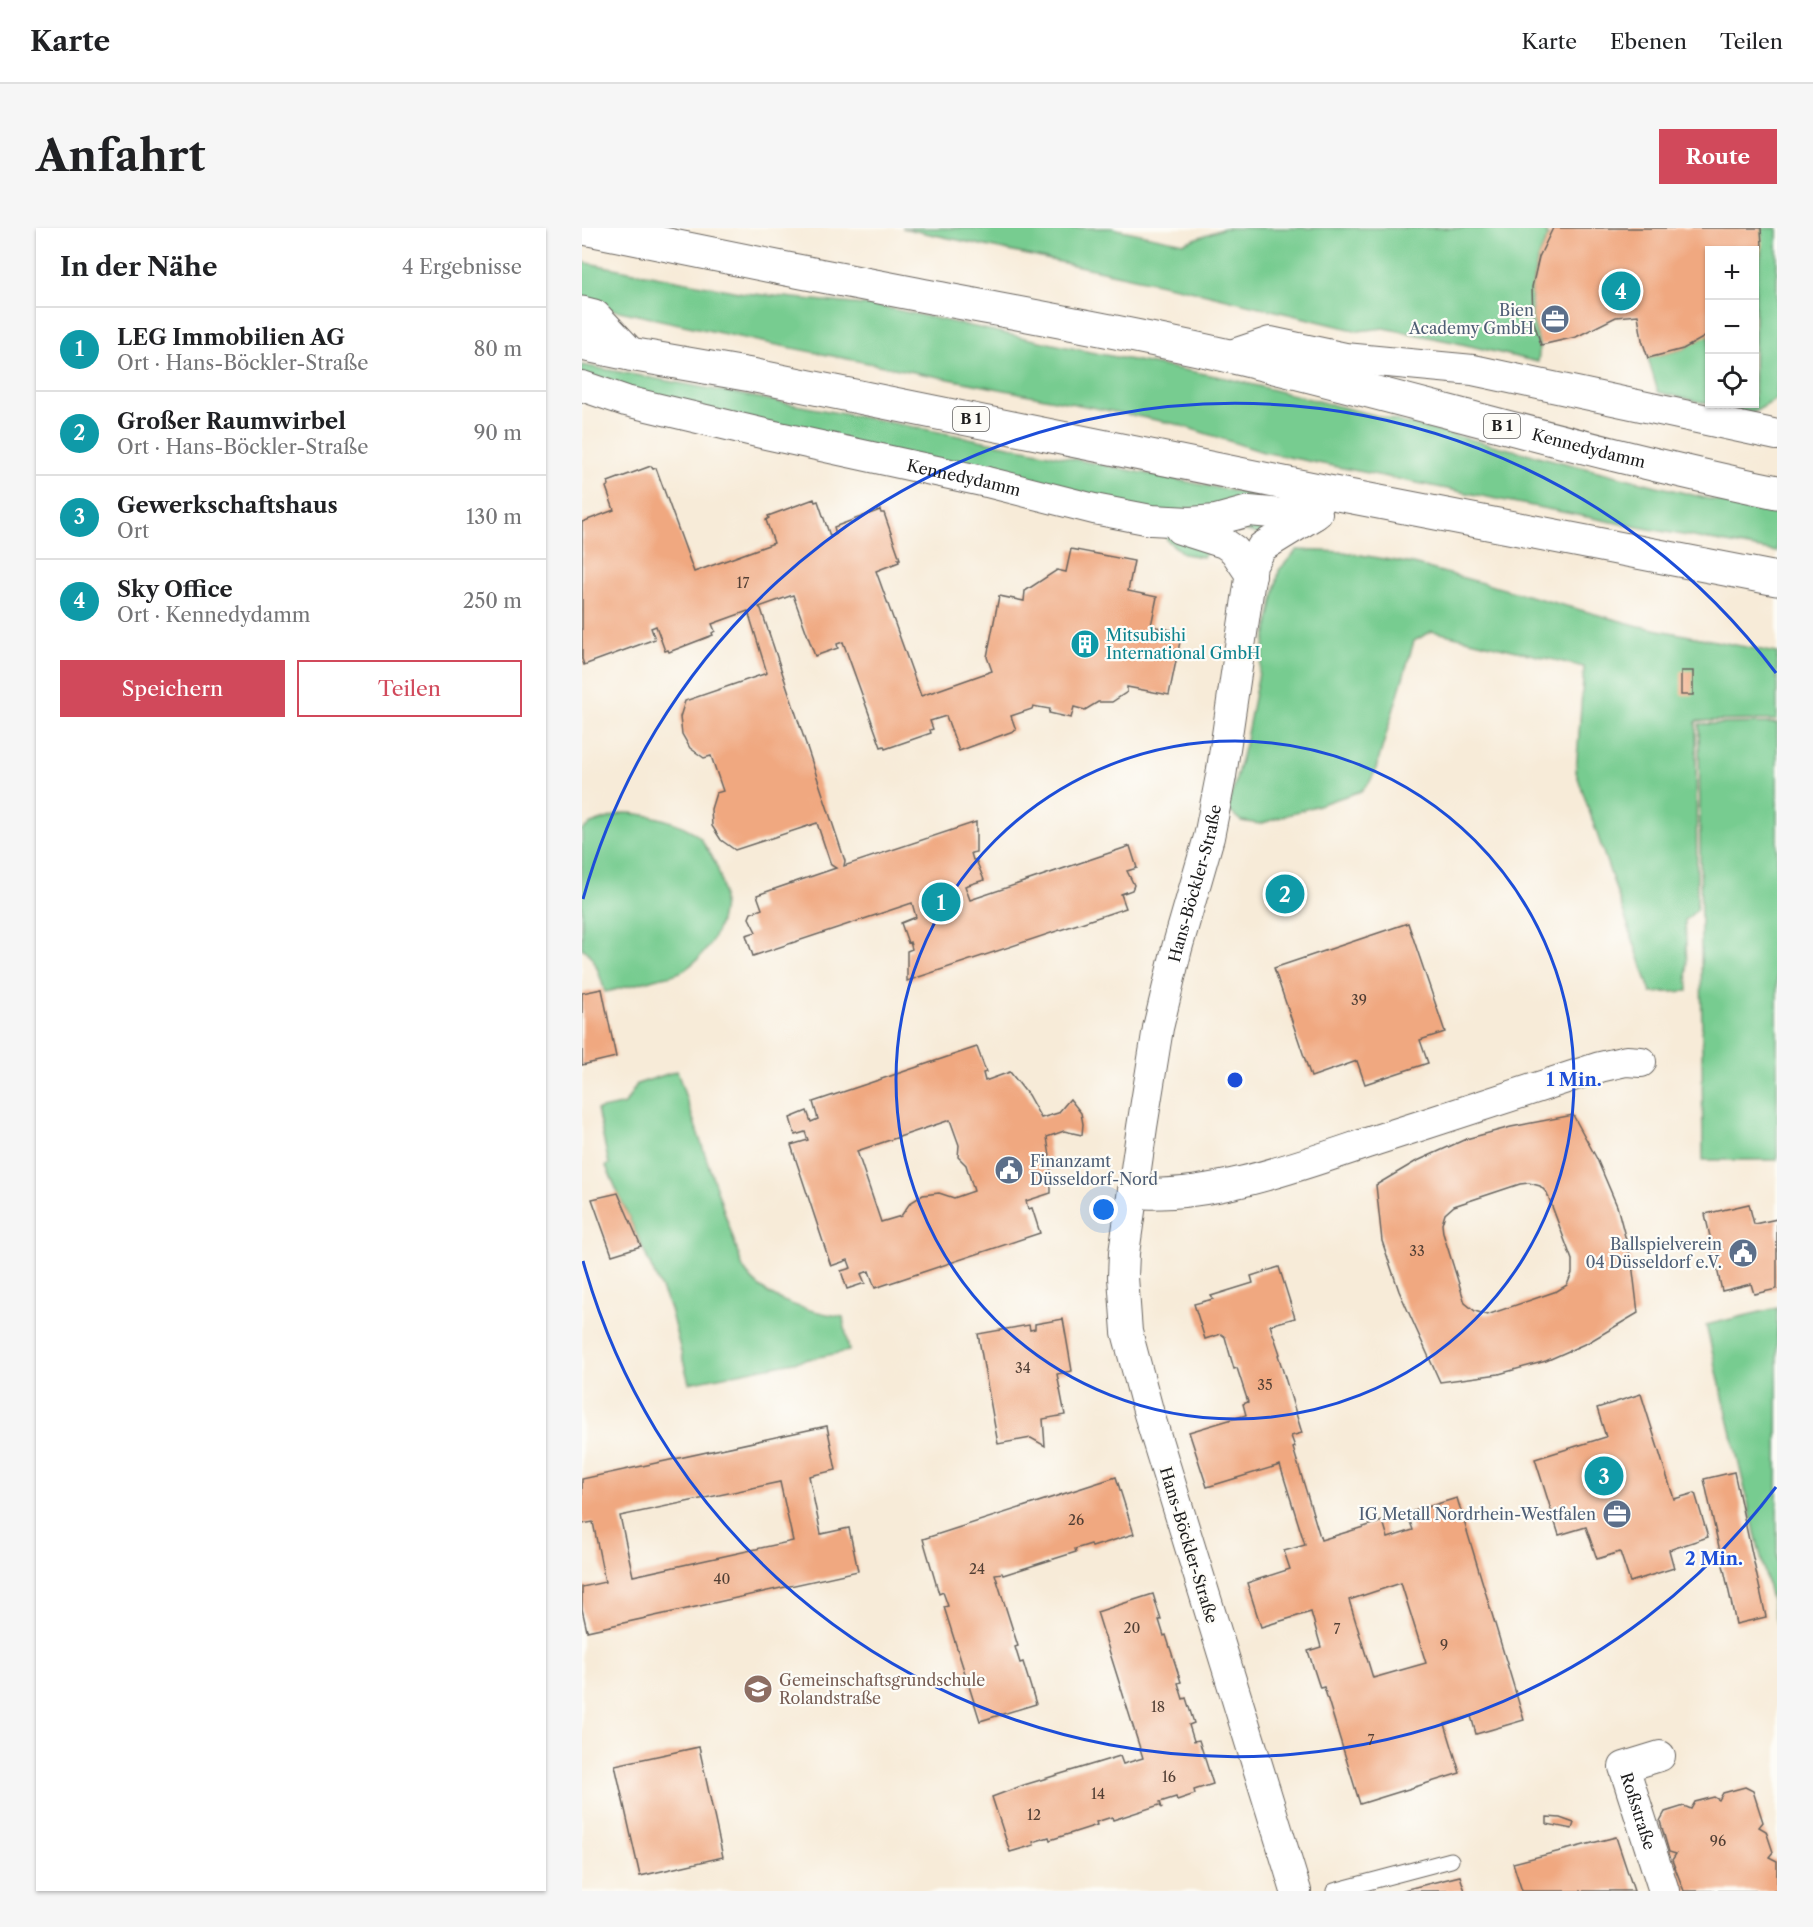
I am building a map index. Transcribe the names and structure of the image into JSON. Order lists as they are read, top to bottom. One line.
{"streets":{"main road":["B 1","Kennedydamm"],"street":["Hans-Böckler-Straße","Roßstraße"]},"crossings":[["Kennedydamm","Hans-Böckler-Straße"]],"places":{"office":["Bien Academy GmbH","IG Metall Nordrhein-Westfalen"],"building":["Mitsubishi International GmbH"],"public building":["Finanzamt Düsseldorf-Nord","Ballspielverein 04 Düsseldorf e.V."],"school or university":["Gemeinschaftsgrundschule Rolandstraße"]},"house_numbers":["17","39","33","34","35","26","24","40","20","7","9","18","7","16","14","12","96"],"page":{"header":"Karte","nav":["Karte","Ebenen","Teilen"],"buttons":["Route",["Speichern","Teilen"]],"title":"Anfahrt","heading":["In der Nähe","4 Ergebnisse"],"map_buttons":["+","−"],"pins":["4","2","1","3"],"list":[{"mark":"1","name":"LEG Immobilien AG","note":"Ort · Hans-Böckler-Straße","value":"80 m"},{"mark":"2","name":"Großer Raumwirbel","note":"Ort · Hans-Böckler-Straße","value":"90 m"},{"mark":"3","name":"Gewerkschaftshaus","note":"Ort","value":"130 m"},{"mark":"4","name":"Sky Office","note":"Ort · Kennedydamm","value":"250 m"}]},"rings":["1 Min.","2 Min."]}
